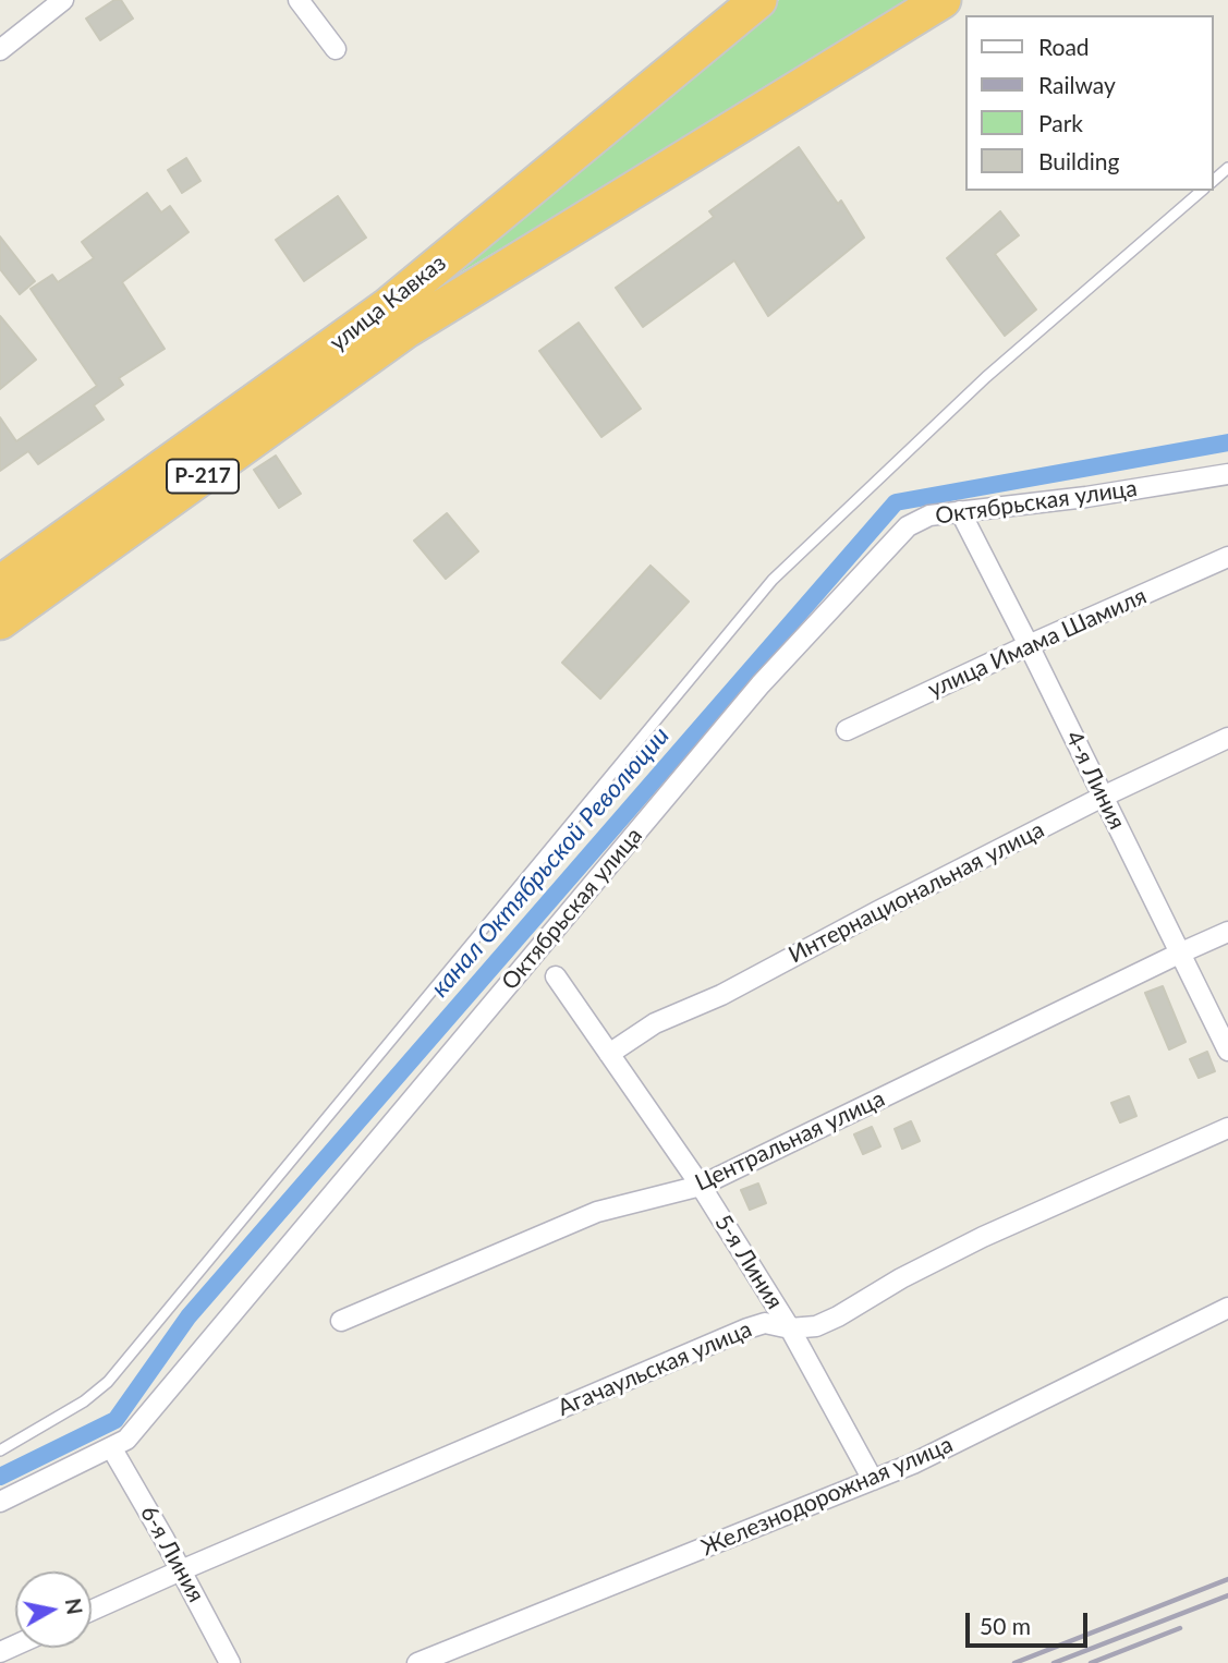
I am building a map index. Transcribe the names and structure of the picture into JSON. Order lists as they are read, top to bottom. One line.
{"streets":{"highway":["улица Кавказ","Р-217"],"street":["Октябрьская улица","улица Имама Шамиля","4-я Линия","Интернациональная улица","Центральная улица","5-я Линия","Агачаульская улица","Железнодорожная улица","6-я Линия"]},"crossings":[["Октябрьская улица","4-я Линия"],["Октябрьская улица","6-я Линия"],["улица Имама Шамиля","4-я Линия"],["4-я Линия","Интернациональная улица"],["4-я Линия","Центральная улица"],["Интернациональная улица","5-я Линия"],["Центральная улица","5-я Линия"],["5-я Линия","Агачаульская улица"],["5-я Линия","Железнодорожная улица"],["Агачаульская улица","6-я Линия"]],"water":["канал Октябрьской Революции"],"legend":["Road","Railway","Park","Building"],"scale_bar":"50 m","north":"right"}
